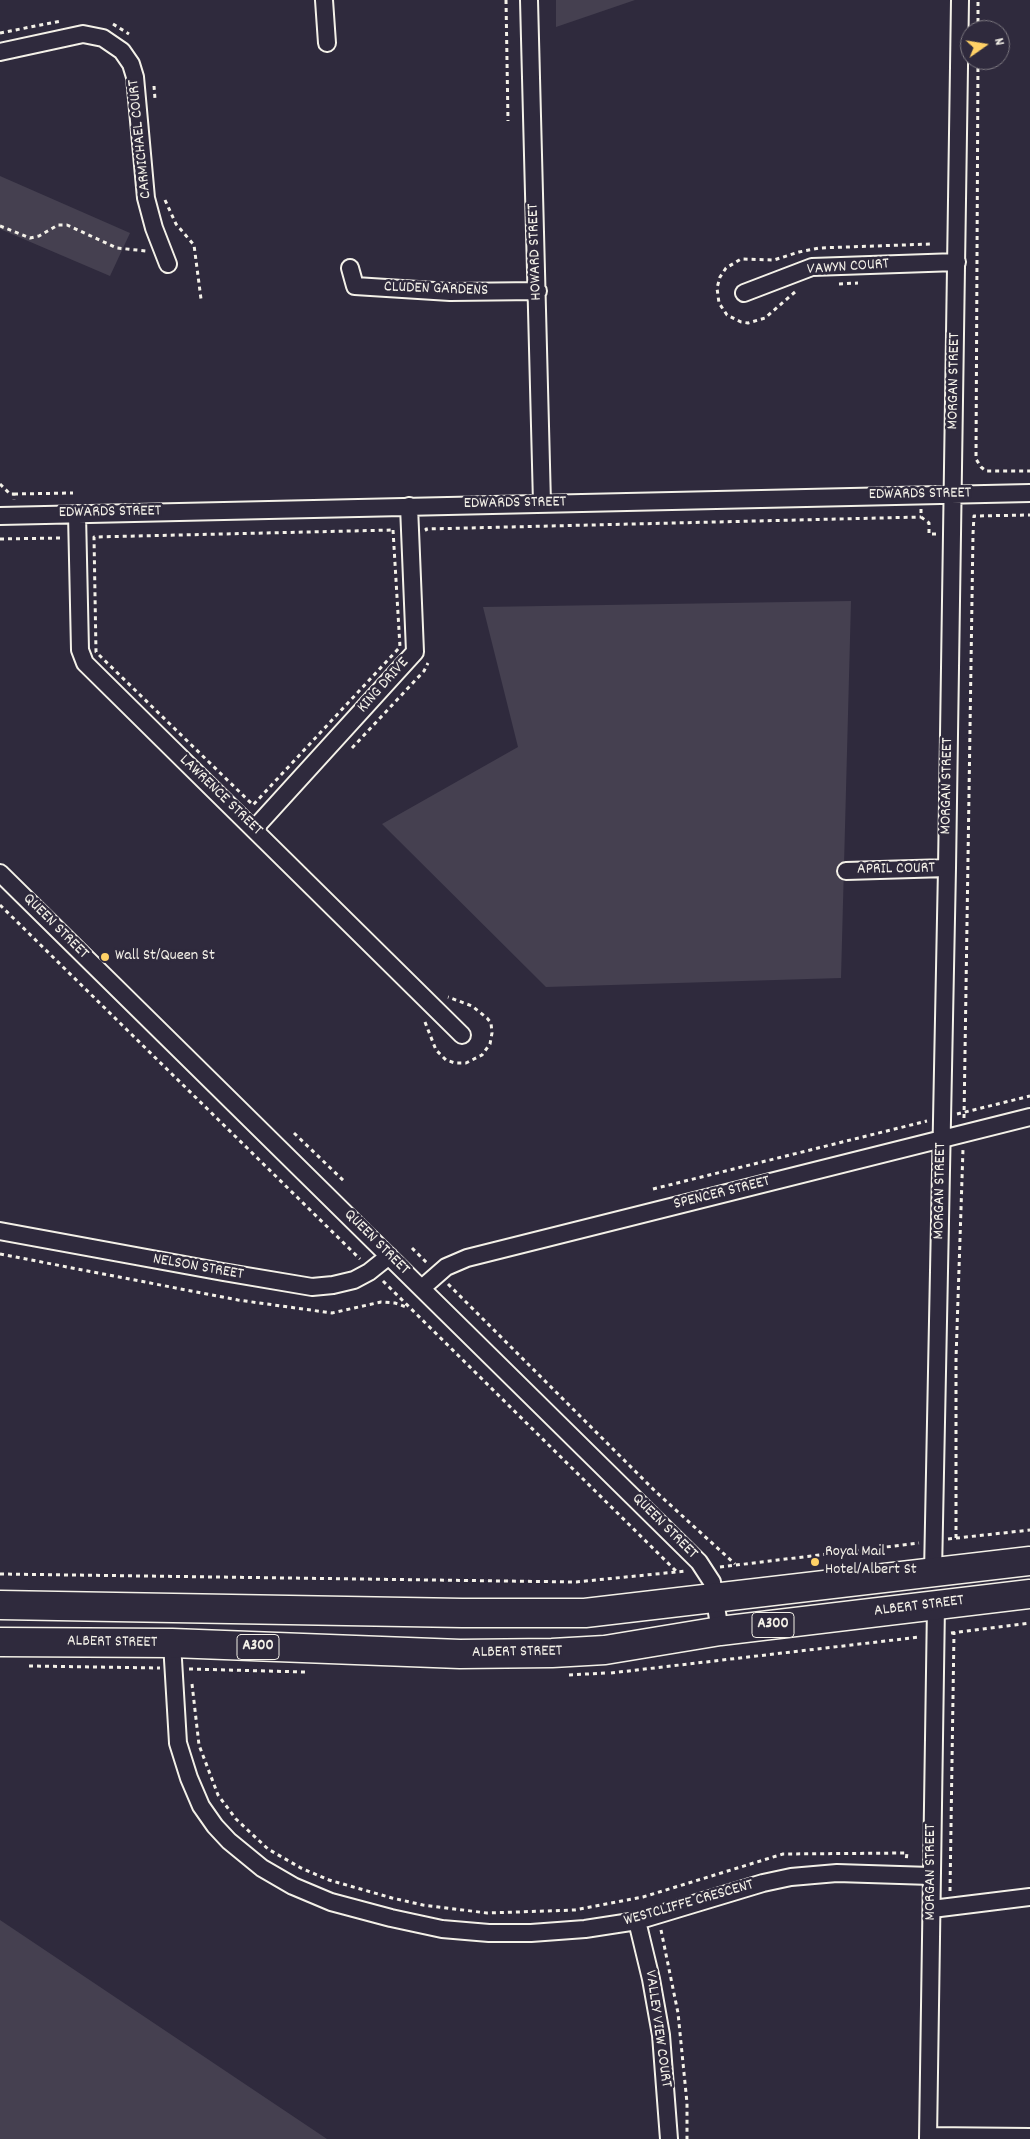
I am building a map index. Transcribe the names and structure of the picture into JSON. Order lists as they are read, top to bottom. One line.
{"streets":{"highway":["ALBERT STREET","A300"],"street":["CARMICHAEL COURT","HOWARD STREET","VAWYN COURT","CLUDEN GARDENS","MORGAN STREET","EDWARDS STREET","KING DRIVE","LAWRENCE STREET","APRIL COURT","QUEEN STREET","SPENCER STREET","NELSON STREET","WESTCLIFFE CRESCENT","VALLEY VIEW COURT"]},"crossings":[["HOWARD STREET","CLUDEN GARDENS"],["HOWARD STREET","EDWARDS STREET"],["VAWYN COURT","MORGAN STREET"],["MORGAN STREET","EDWARDS STREET"],["MORGAN STREET","APRIL COURT"],["MORGAN STREET","SPENCER STREET"],["MORGAN STREET","ALBERT STREET"],["MORGAN STREET","WESTCLIFFE CRESCENT"],["EDWARDS STREET","KING DRIVE"],["EDWARDS STREET","LAWRENCE STREET"],["KING DRIVE","LAWRENCE STREET"],["QUEEN STREET","SPENCER STREET"],["QUEEN STREET","NELSON STREET"],["QUEEN STREET","ALBERT STREET"],["ALBERT STREET","WESTCLIFFE CRESCENT"],["WESTCLIFFE CRESCENT","VALLEY VIEW COURT"]],"places":["Wall St/Queen St","Royal Mail Hotel/Albert St"],"north":"right"}
